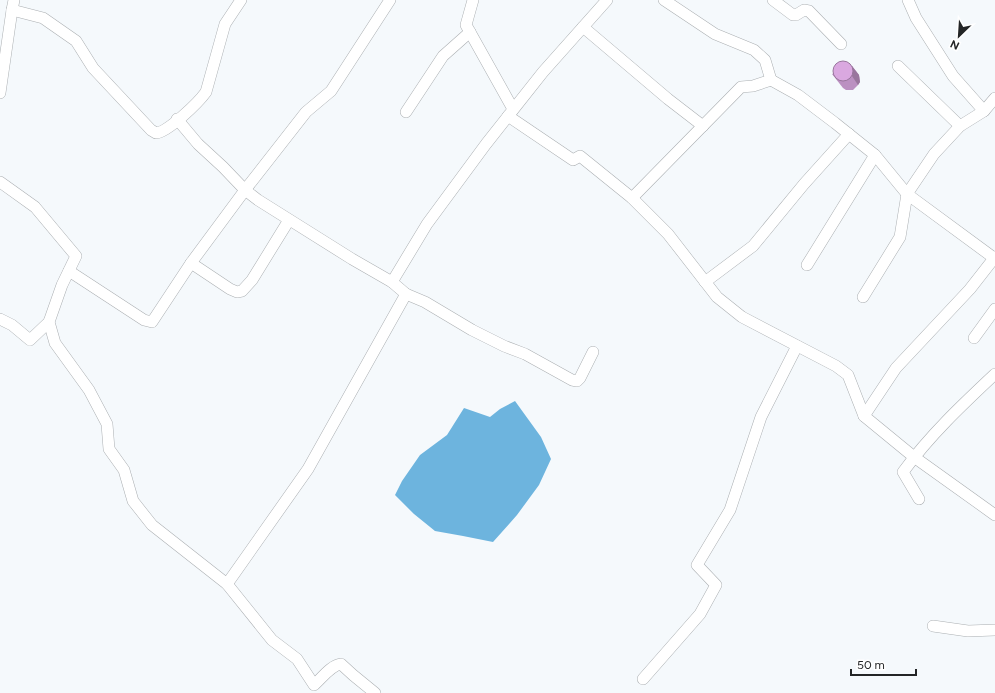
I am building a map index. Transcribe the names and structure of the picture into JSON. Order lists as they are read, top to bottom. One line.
{"scale_bar":"50 m","north":"bottom left"}
